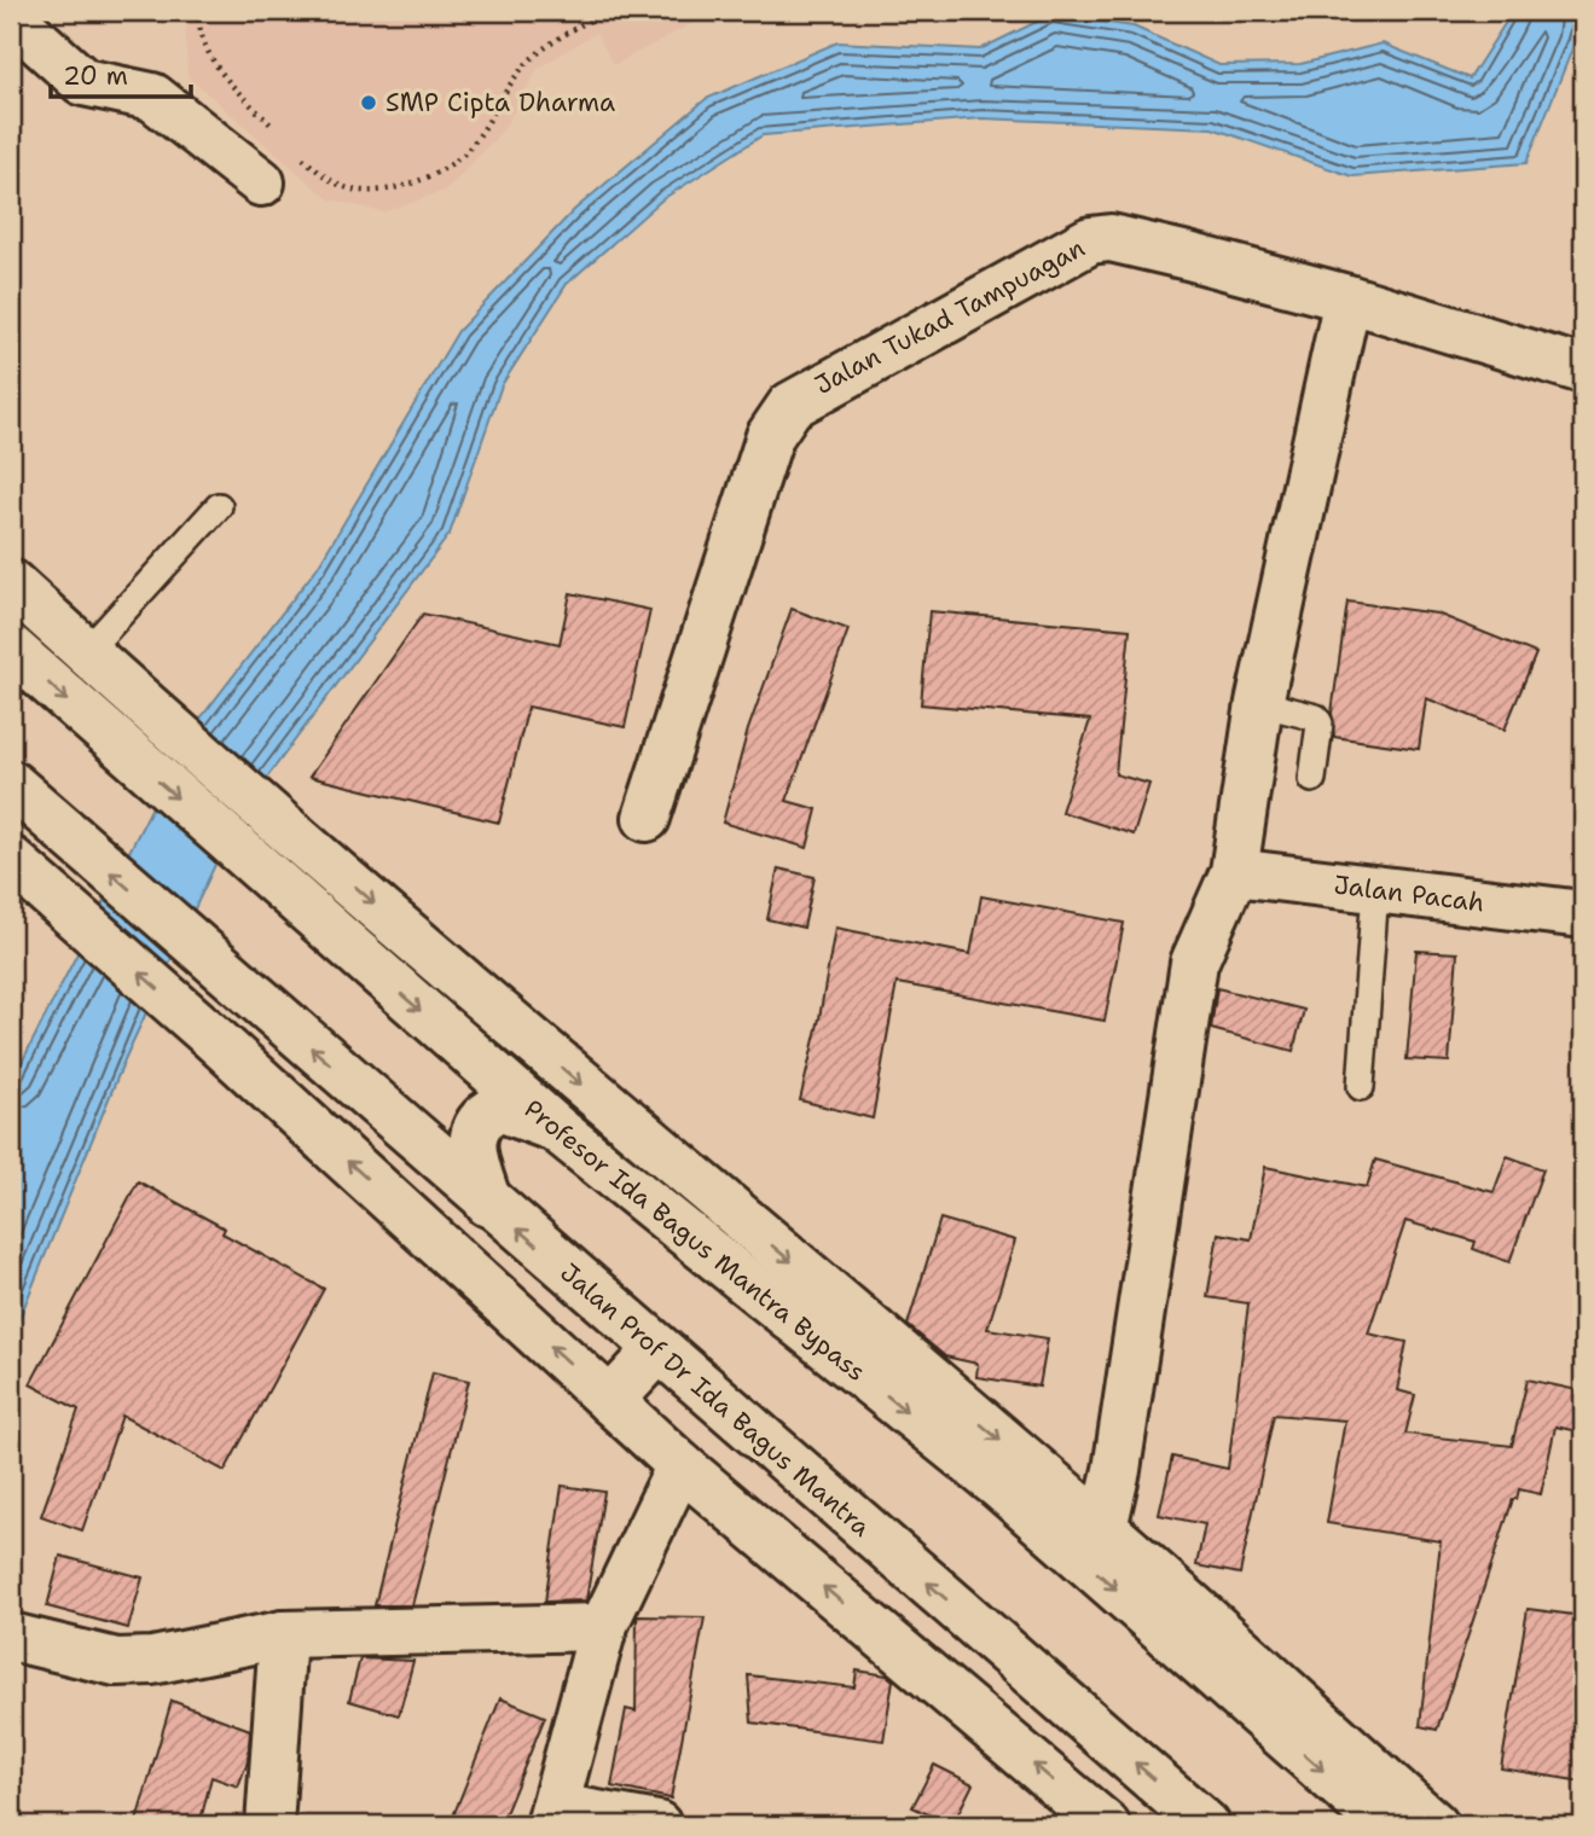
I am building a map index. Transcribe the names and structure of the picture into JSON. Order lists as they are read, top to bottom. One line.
{"streets":{"main road":["Jalan Tukad Tampuagan","Jalan Pacah","Profesor Ida Bagus Mantra Bypass","Jalan Prof Dr Ida Bagus Mantra"]},"places":["SMP Cipta Dharma"],"scale_bar":"20 m"}
